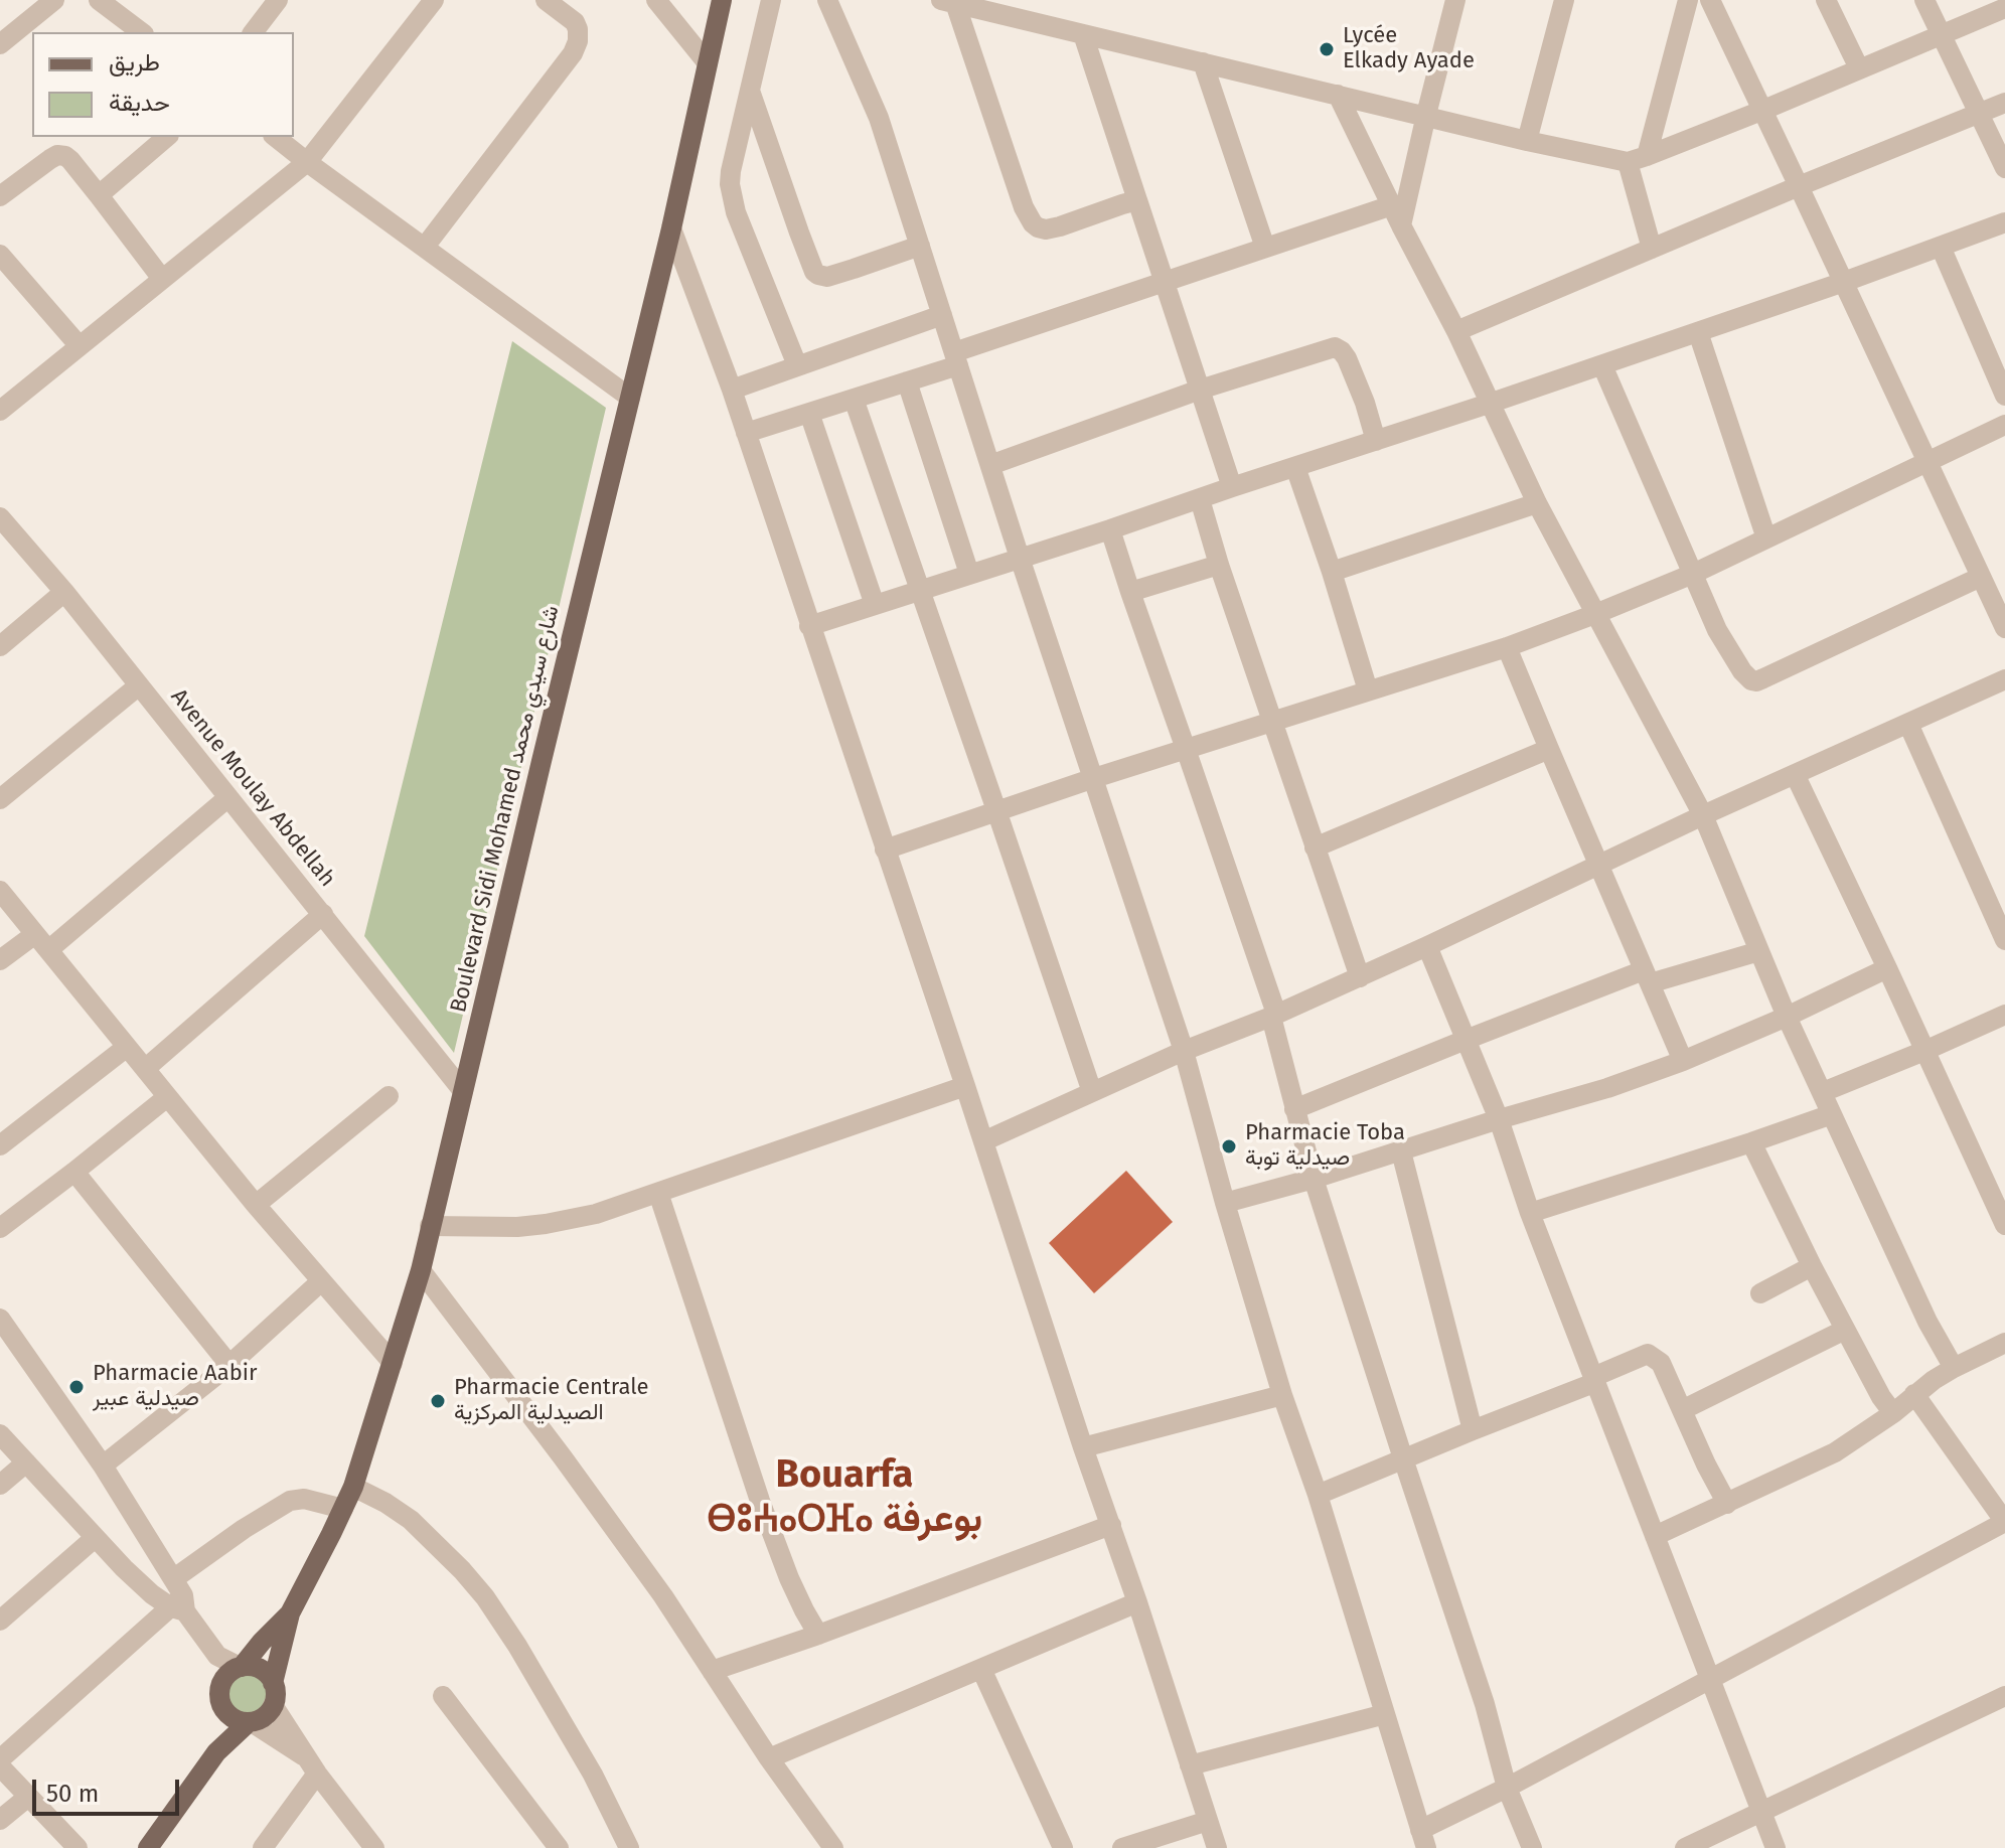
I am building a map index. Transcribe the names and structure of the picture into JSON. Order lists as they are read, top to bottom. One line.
{"streets":{"main road":["Boulevard Sidi Mohamed شارع سيدي محمد"],"street":["Avenue Moulay Abdellah"]},"crossings":[["Avenue Moulay Abdellah","Boulevard Sidi Mohamed شارع سيدي محمد"]],"districts":["Bouarfa ⴱⵓⵄⴰⵔⴼⴰ بوعرفة"],"places":["Lycée Elkady Ayade","Pharmacie Toba صيدلية توبة","Pharmacie Aabir صيدلية عبير","Pharmacie Centrale الصيدلية المركزية"],"legend":["طريق","حديقة"],"scale_bar":"50 m"}
